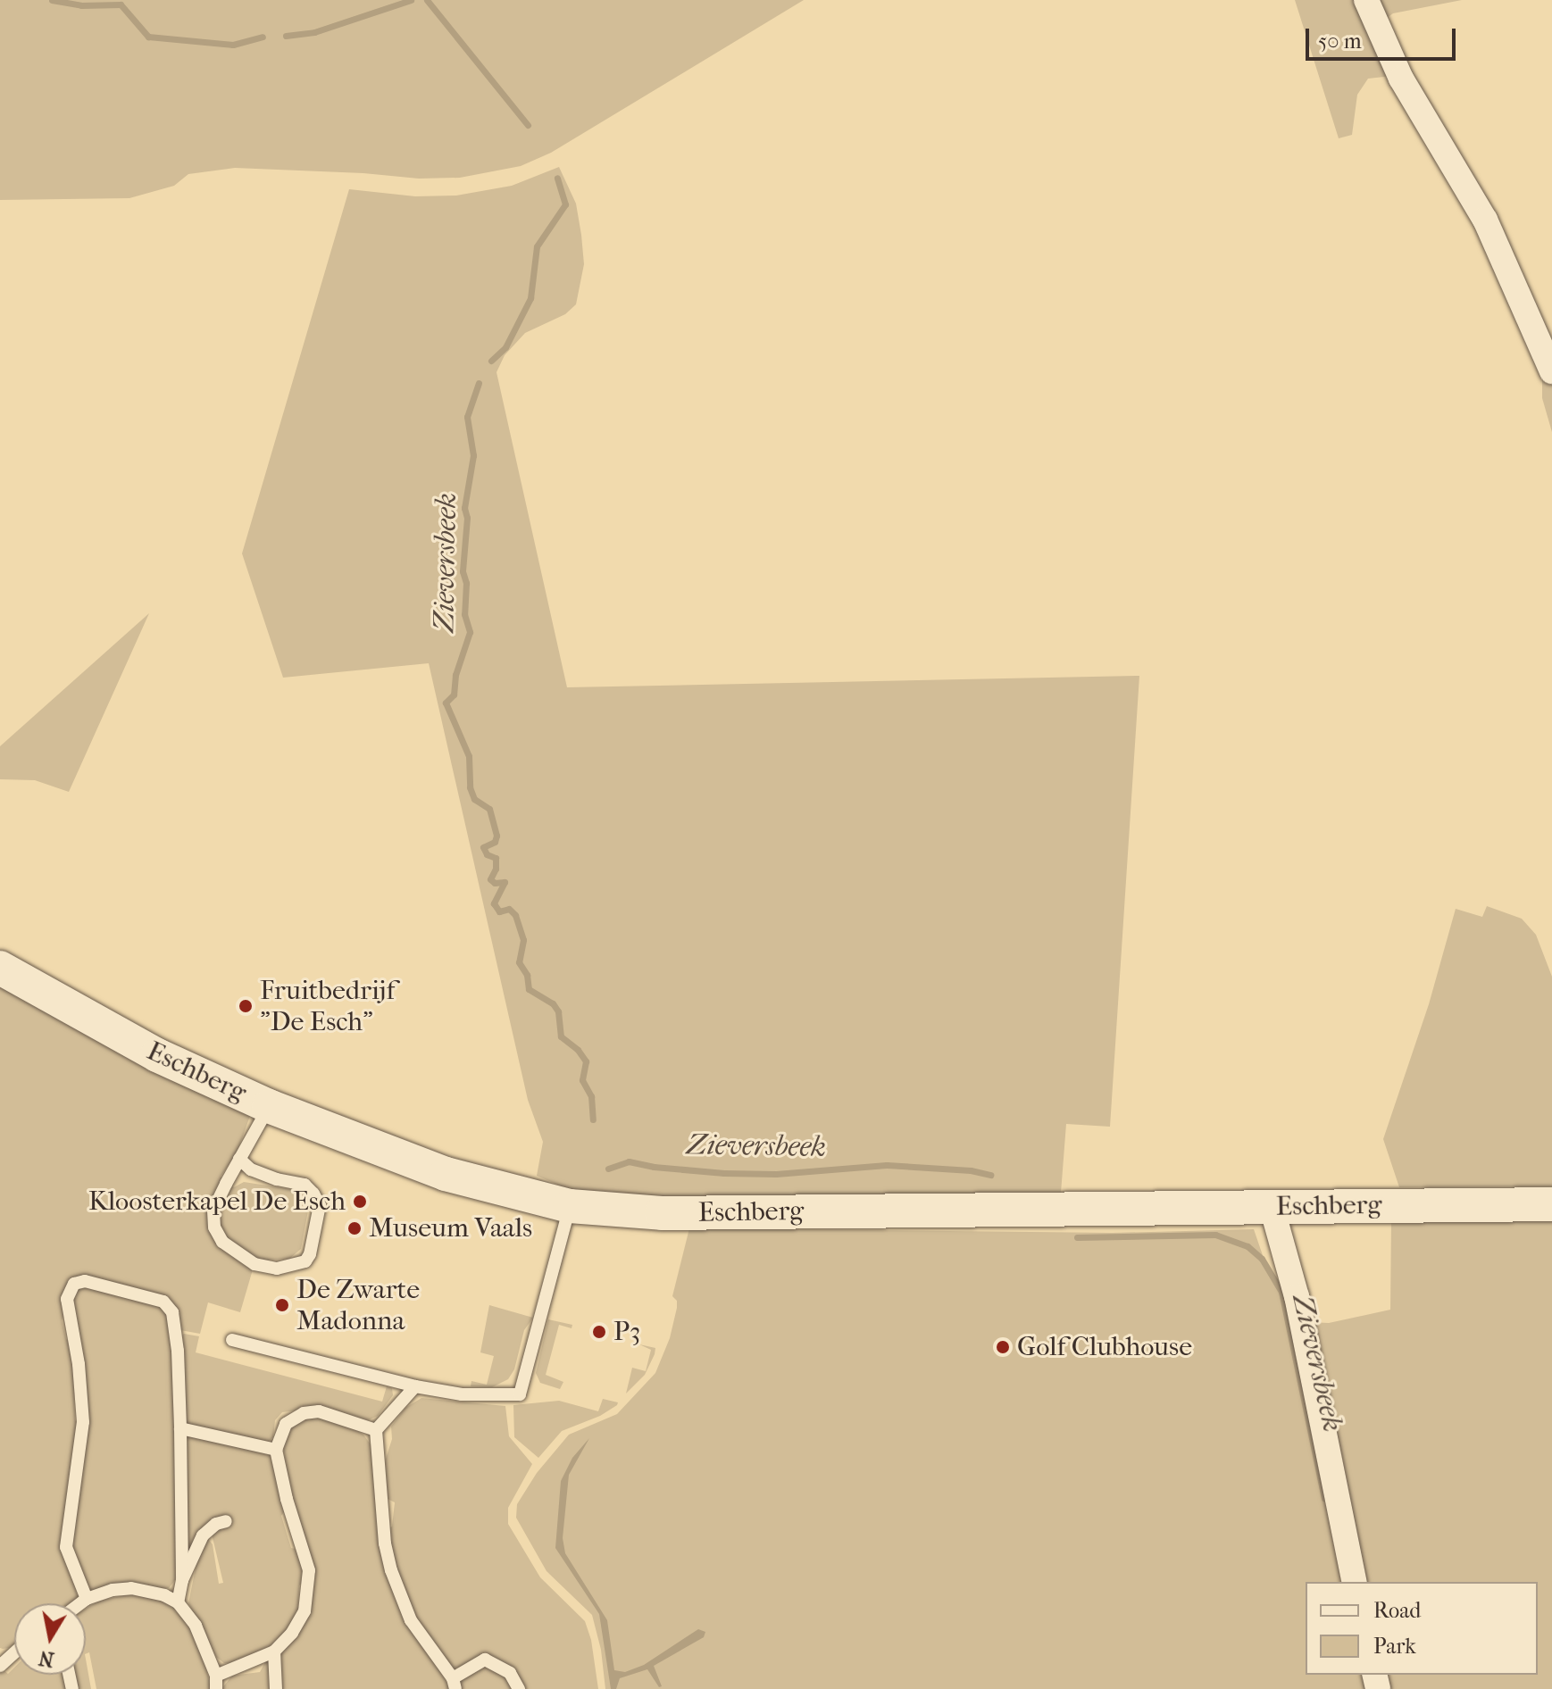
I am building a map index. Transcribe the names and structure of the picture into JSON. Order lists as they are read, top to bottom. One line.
{"streets":{"street":["Eschberg"]},"water":["Zieversbeek"],"places":["Fruitbedrijf \"De Esch\"","Kloosterkapel De Esch","Museum Vaals","De Zwarte Madonna","P3","Golf Clubhouse"],"legend":["Road","Park"],"scale_bar":"50 m","north":"bottom"}
